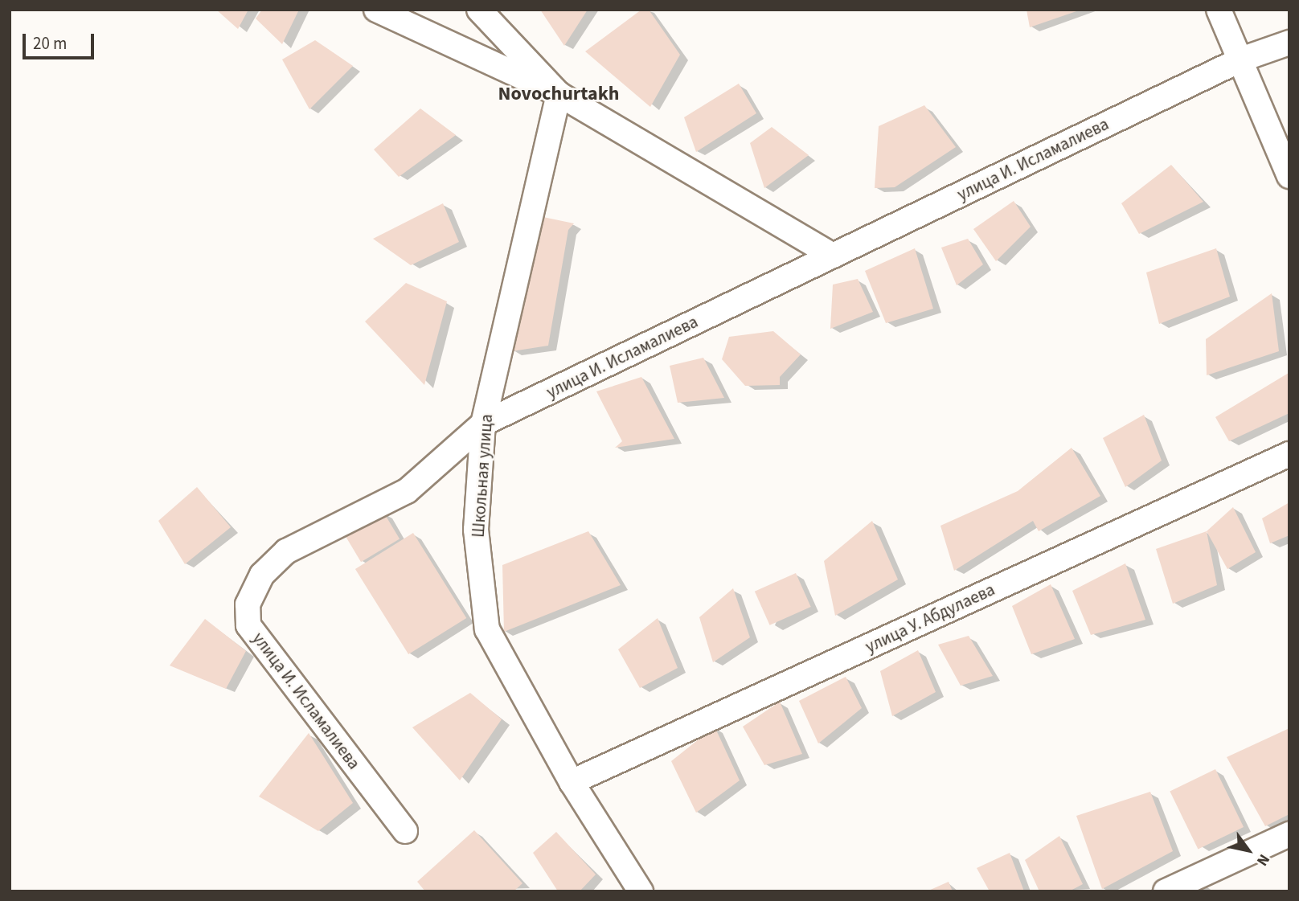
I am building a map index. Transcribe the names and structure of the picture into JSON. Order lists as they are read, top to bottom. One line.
{"streets":{"street":["улица И. Исламалиева","Школьная улица","улица У. Абдулаева"]},"crossings":[["улица И. Исламалиева","Школьная улица"],["Школьная улица","улица У. Абдулаева"]],"districts":["Novochurtakh"],"scale_bar":"20 m","north":"bottom right"}
